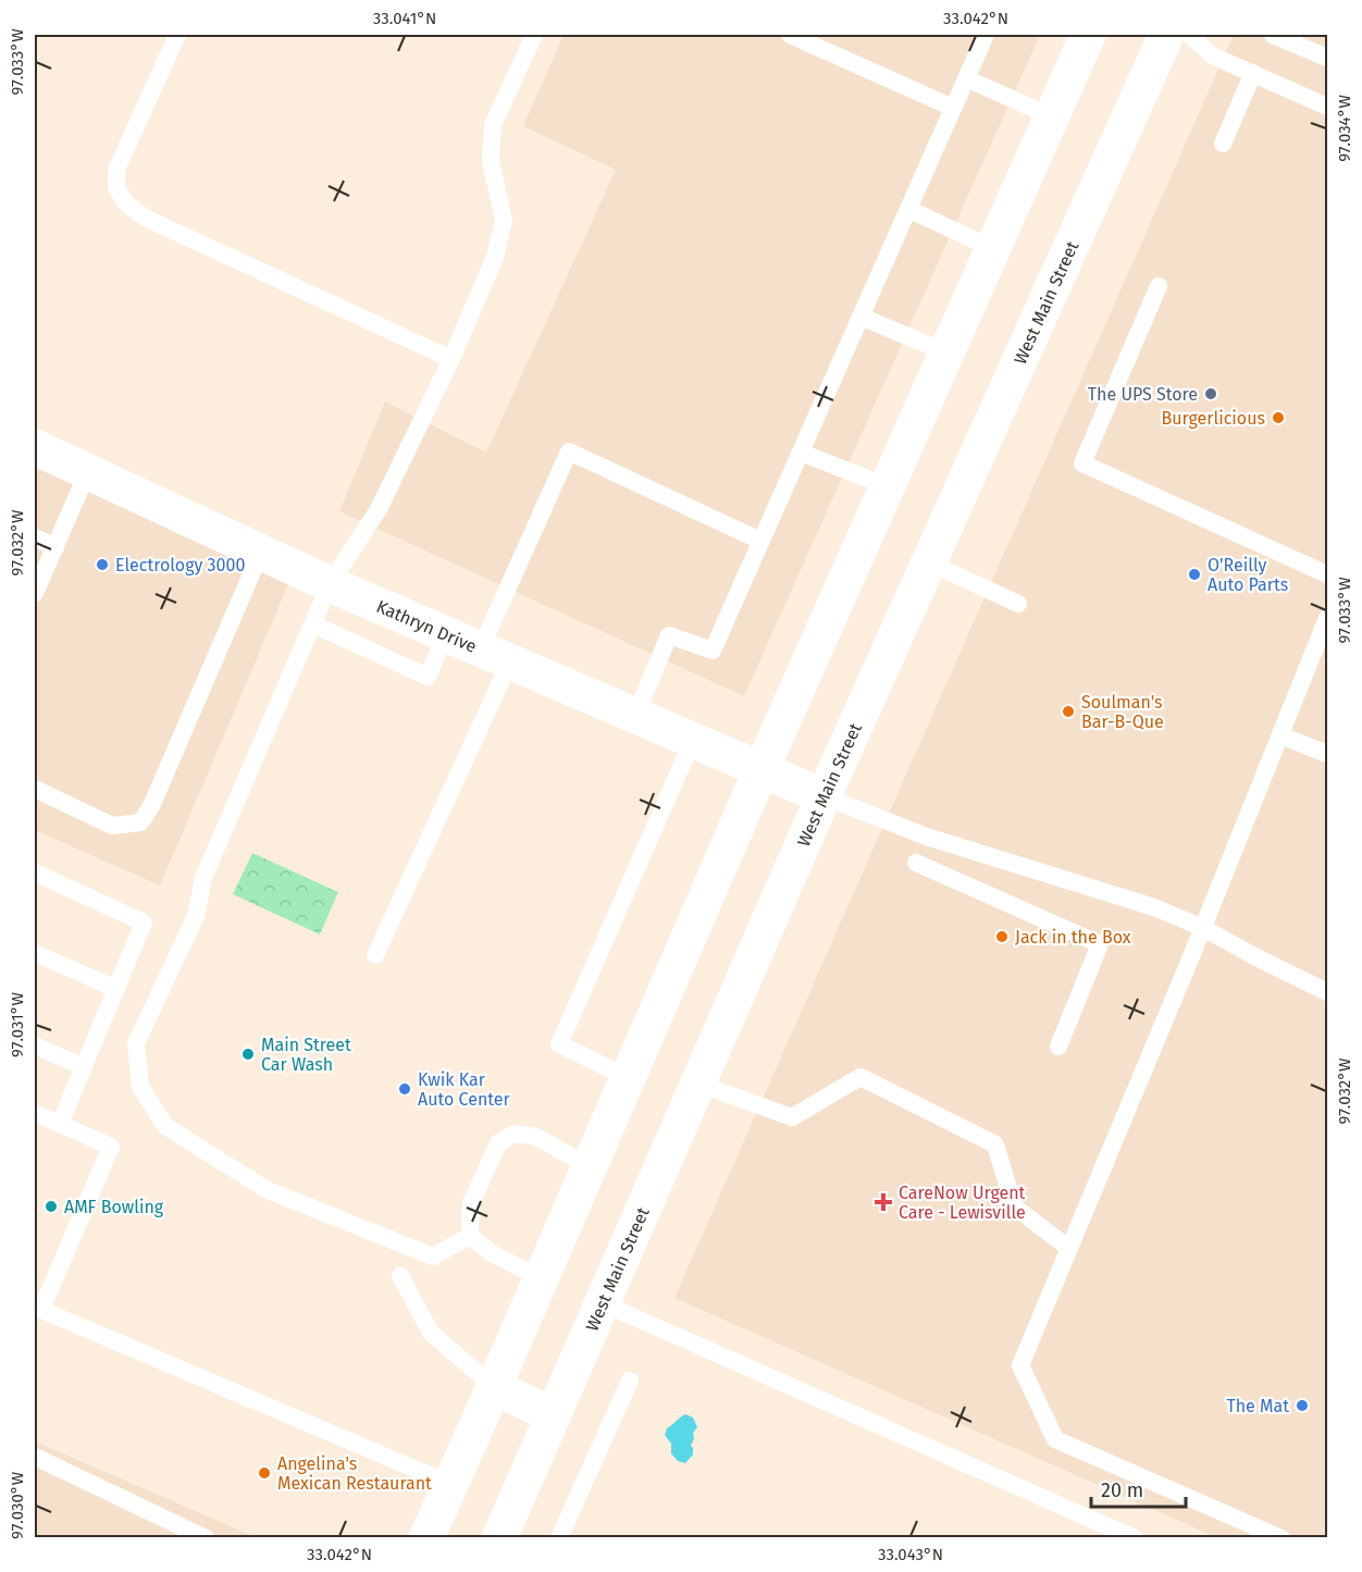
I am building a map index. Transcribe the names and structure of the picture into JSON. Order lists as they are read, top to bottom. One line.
{"streets":{"main road":["West Main Street","Kathryn Drive"]},"crossings":[["West Main Street","Kathryn Drive"]],"places":{"other":["The UPS Store","Burgerlicious","Electrology 3000","O'Reilly Auto Parts","Soulman's Bar-B-Que","Jack in the Box","Main Street Car Wash","Kwik Kar Auto Center","AMF Bowling","The Mat","Angelina's Mexican Restaurant"],"health":["CareNow Urgent Care - Lewisville"]},"scale_bar":"20 m","coordinates":["33.041°N","33.042°N","97.033°W","97.034°W","97.032°W","97.031°W","97.030°W","33.043°N"]}
